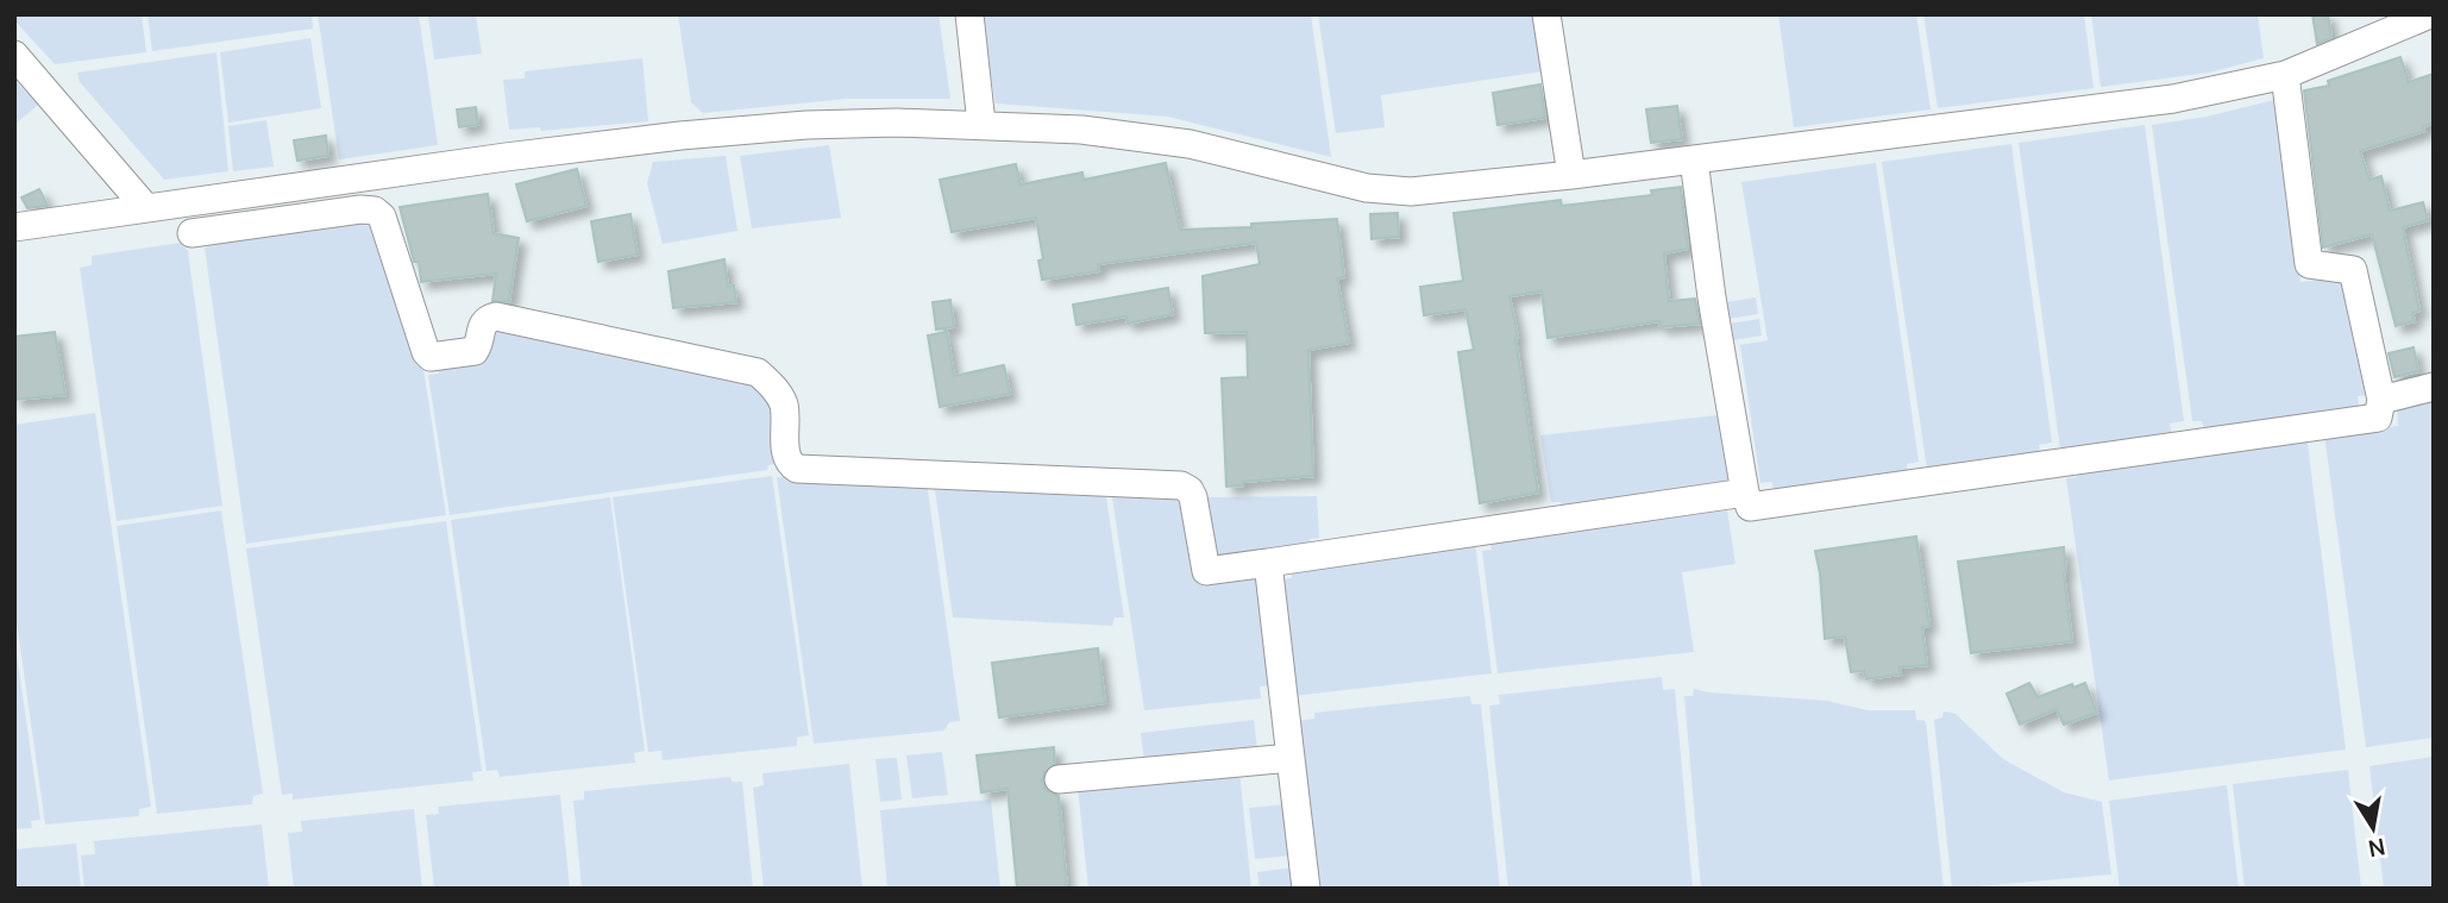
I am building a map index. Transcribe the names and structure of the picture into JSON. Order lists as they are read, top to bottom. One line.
{"north":"bottom"}
